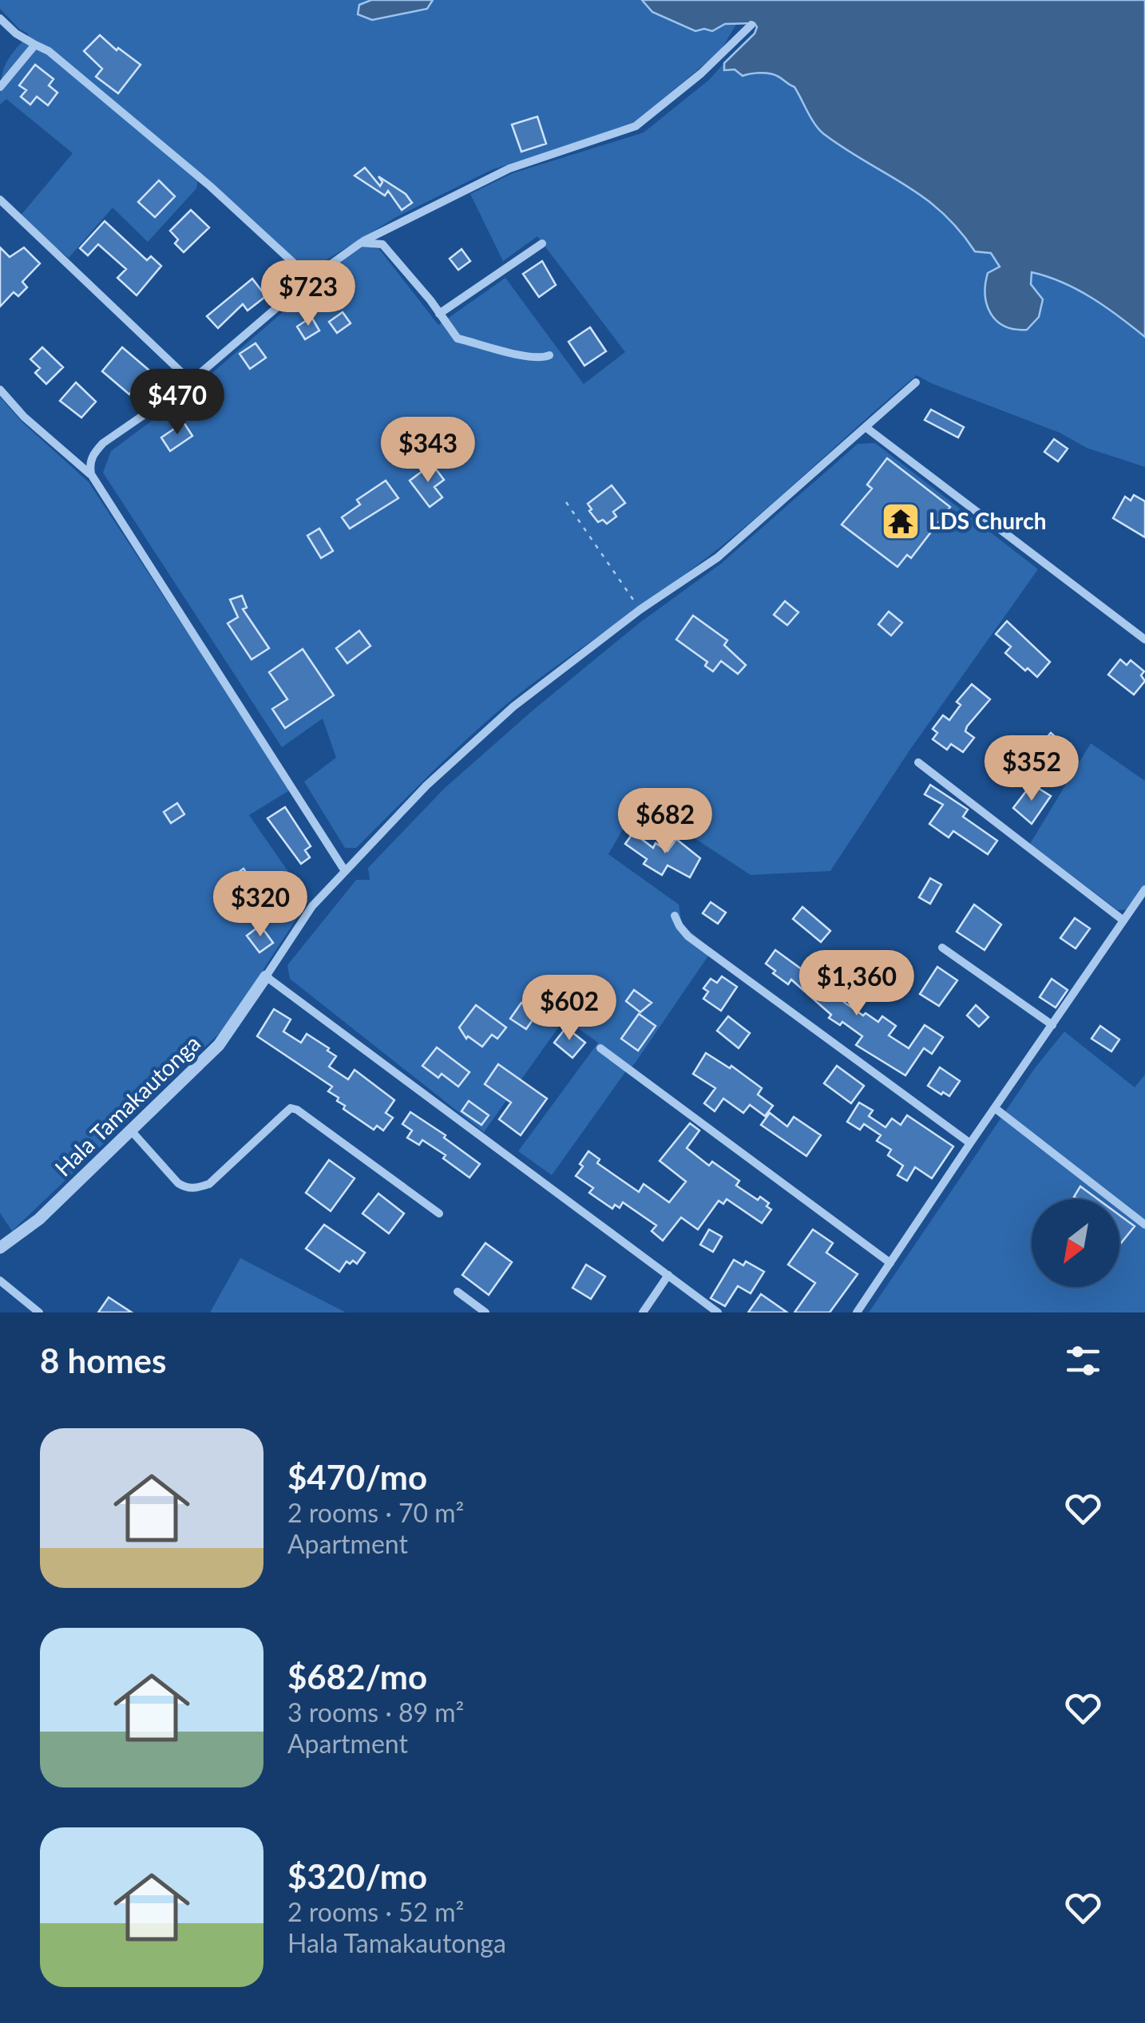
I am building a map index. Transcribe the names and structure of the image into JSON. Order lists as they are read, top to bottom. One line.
{"streets":{"street":["Hala Tamakautonga"]},"places":{"temple":["LDS Church"]},"north":"bottom left","page":{"price":["$723","$470","$343","$352","$682","$320","$1,360","$602"],"heading":"8 homes","list":[{"name":"$470/mo","note":"2 rooms · 70 m² · Apartment"},{"name":"$682/mo","note":"3 rooms · 89 m² · Apartment"},{"name":"$320/mo","note":"2 rooms · 52 m² · Hala Tamakautonga"}]}}
